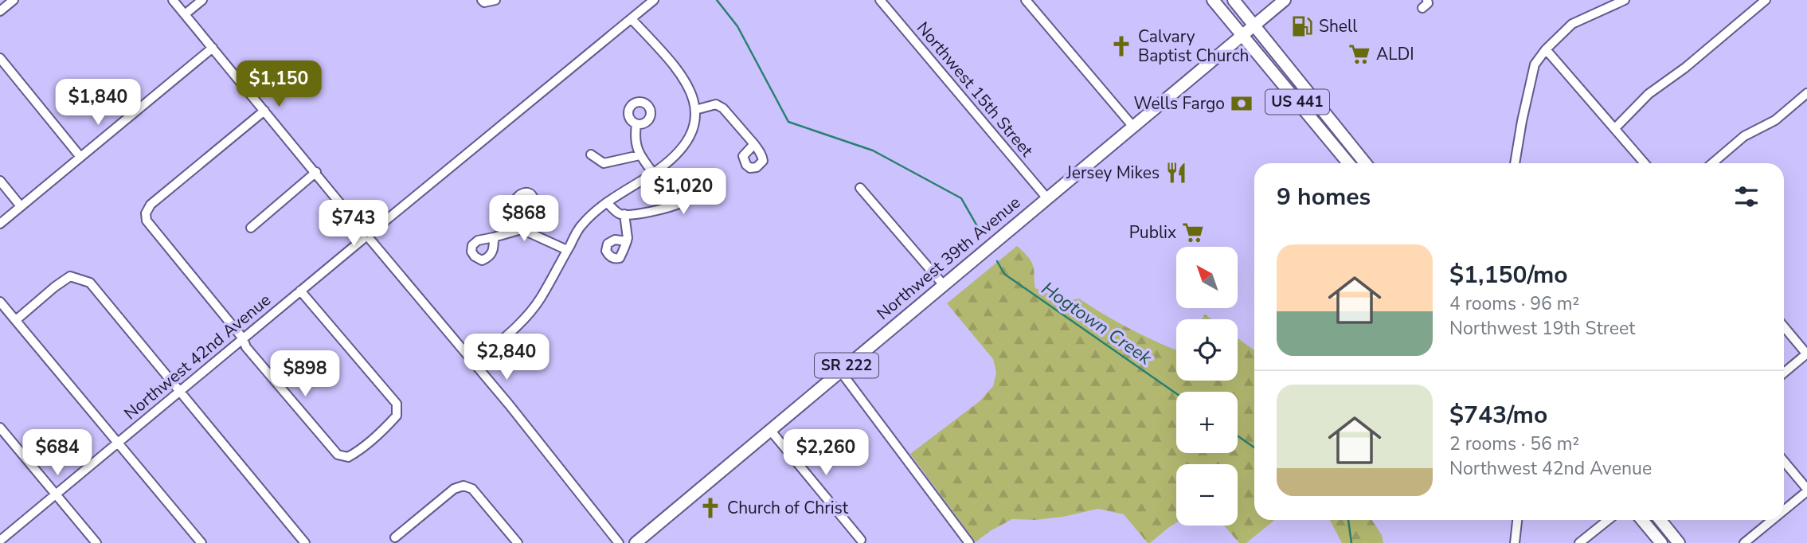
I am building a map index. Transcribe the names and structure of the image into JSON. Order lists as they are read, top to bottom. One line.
{"streets":{"main road":["US 441","Northwest 39th Avenue","SR 222"],"street":["Northwest 15th Street","Northwest 42nd Avenue"]},"crossings":[["Northwest 15th Street","Northwest 39th Avenue"],["US 441","Northwest 39th Avenue"]],"water":["Hogtown Creek"],"places":{"fuel station":["Shell"],"church":["Calvary Baptist Church","Church of Christ"],"supermarket":["ALDI","Publix"],"bank":["Wells Fargo"],"restaurant":["Jersey Mikes"]},"north":"top left","page":{"price":["$1,150","$1,840","$1,020","$868","$743","$2,840","$898","$684","$2,260"],"heading":"9 homes","list":[{"name":"$1,150/mo","note":"4 rooms · 96 m² · Northwest 19th Street"},{"name":"$743/mo","note":"2 rooms · 56 m² · Northwest 42nd Avenue"}],"map_buttons":["+","−"]}}
